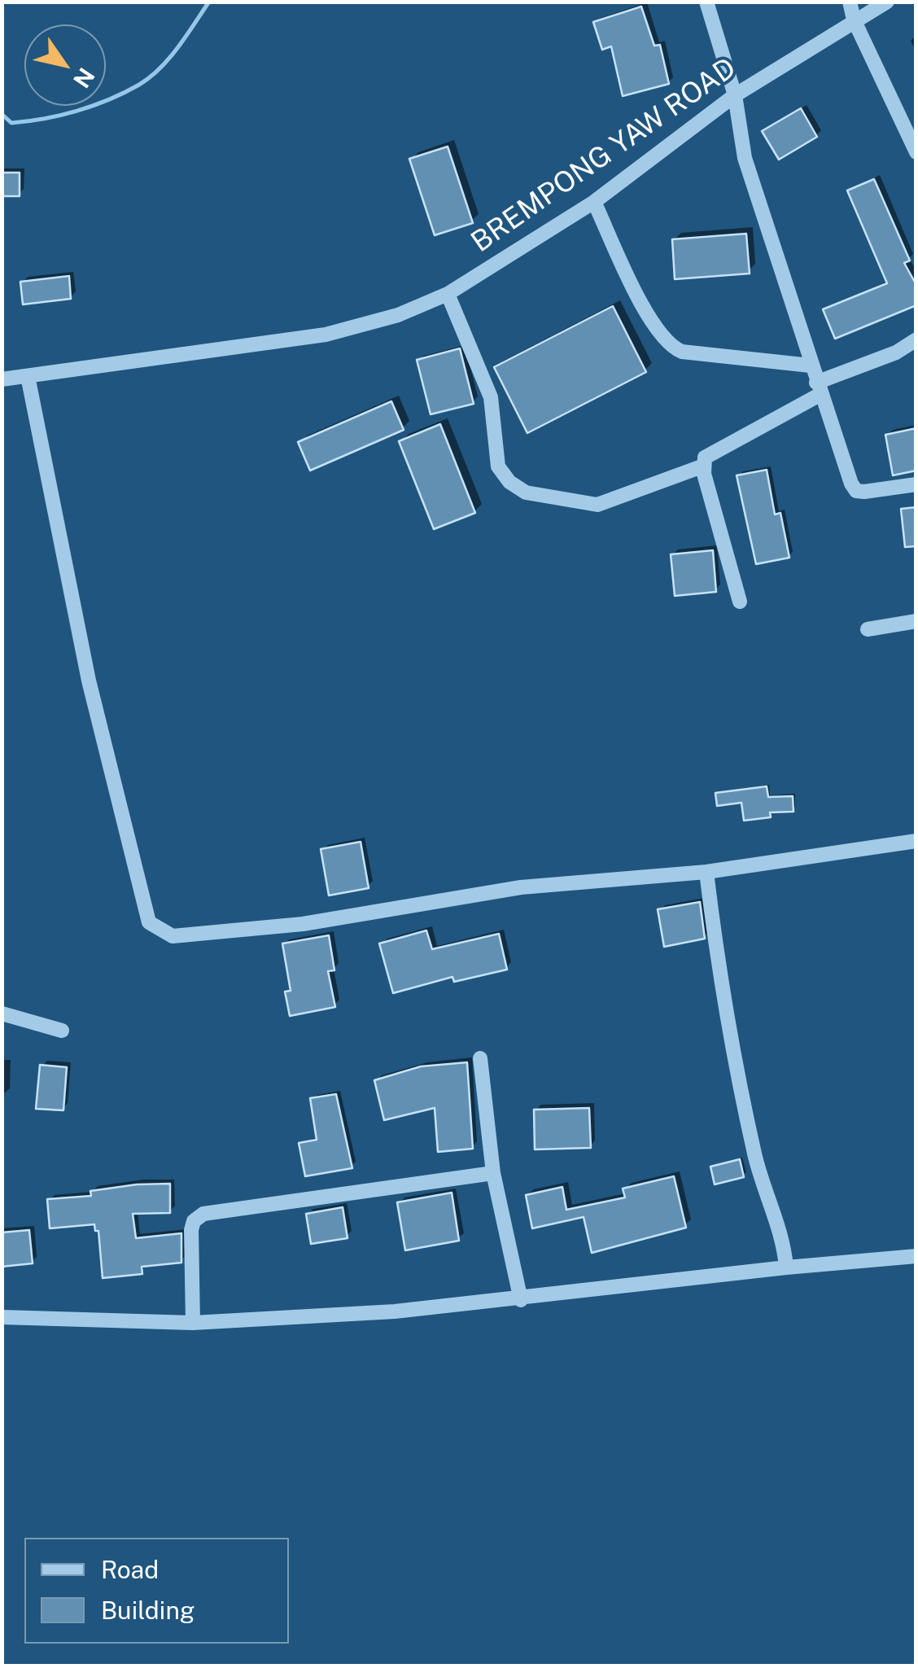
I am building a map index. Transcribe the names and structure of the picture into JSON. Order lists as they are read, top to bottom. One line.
{"streets":{"street":["BREMPONG YAW ROAD"]},"legend":["Road","Building"],"north":"bottom right"}
